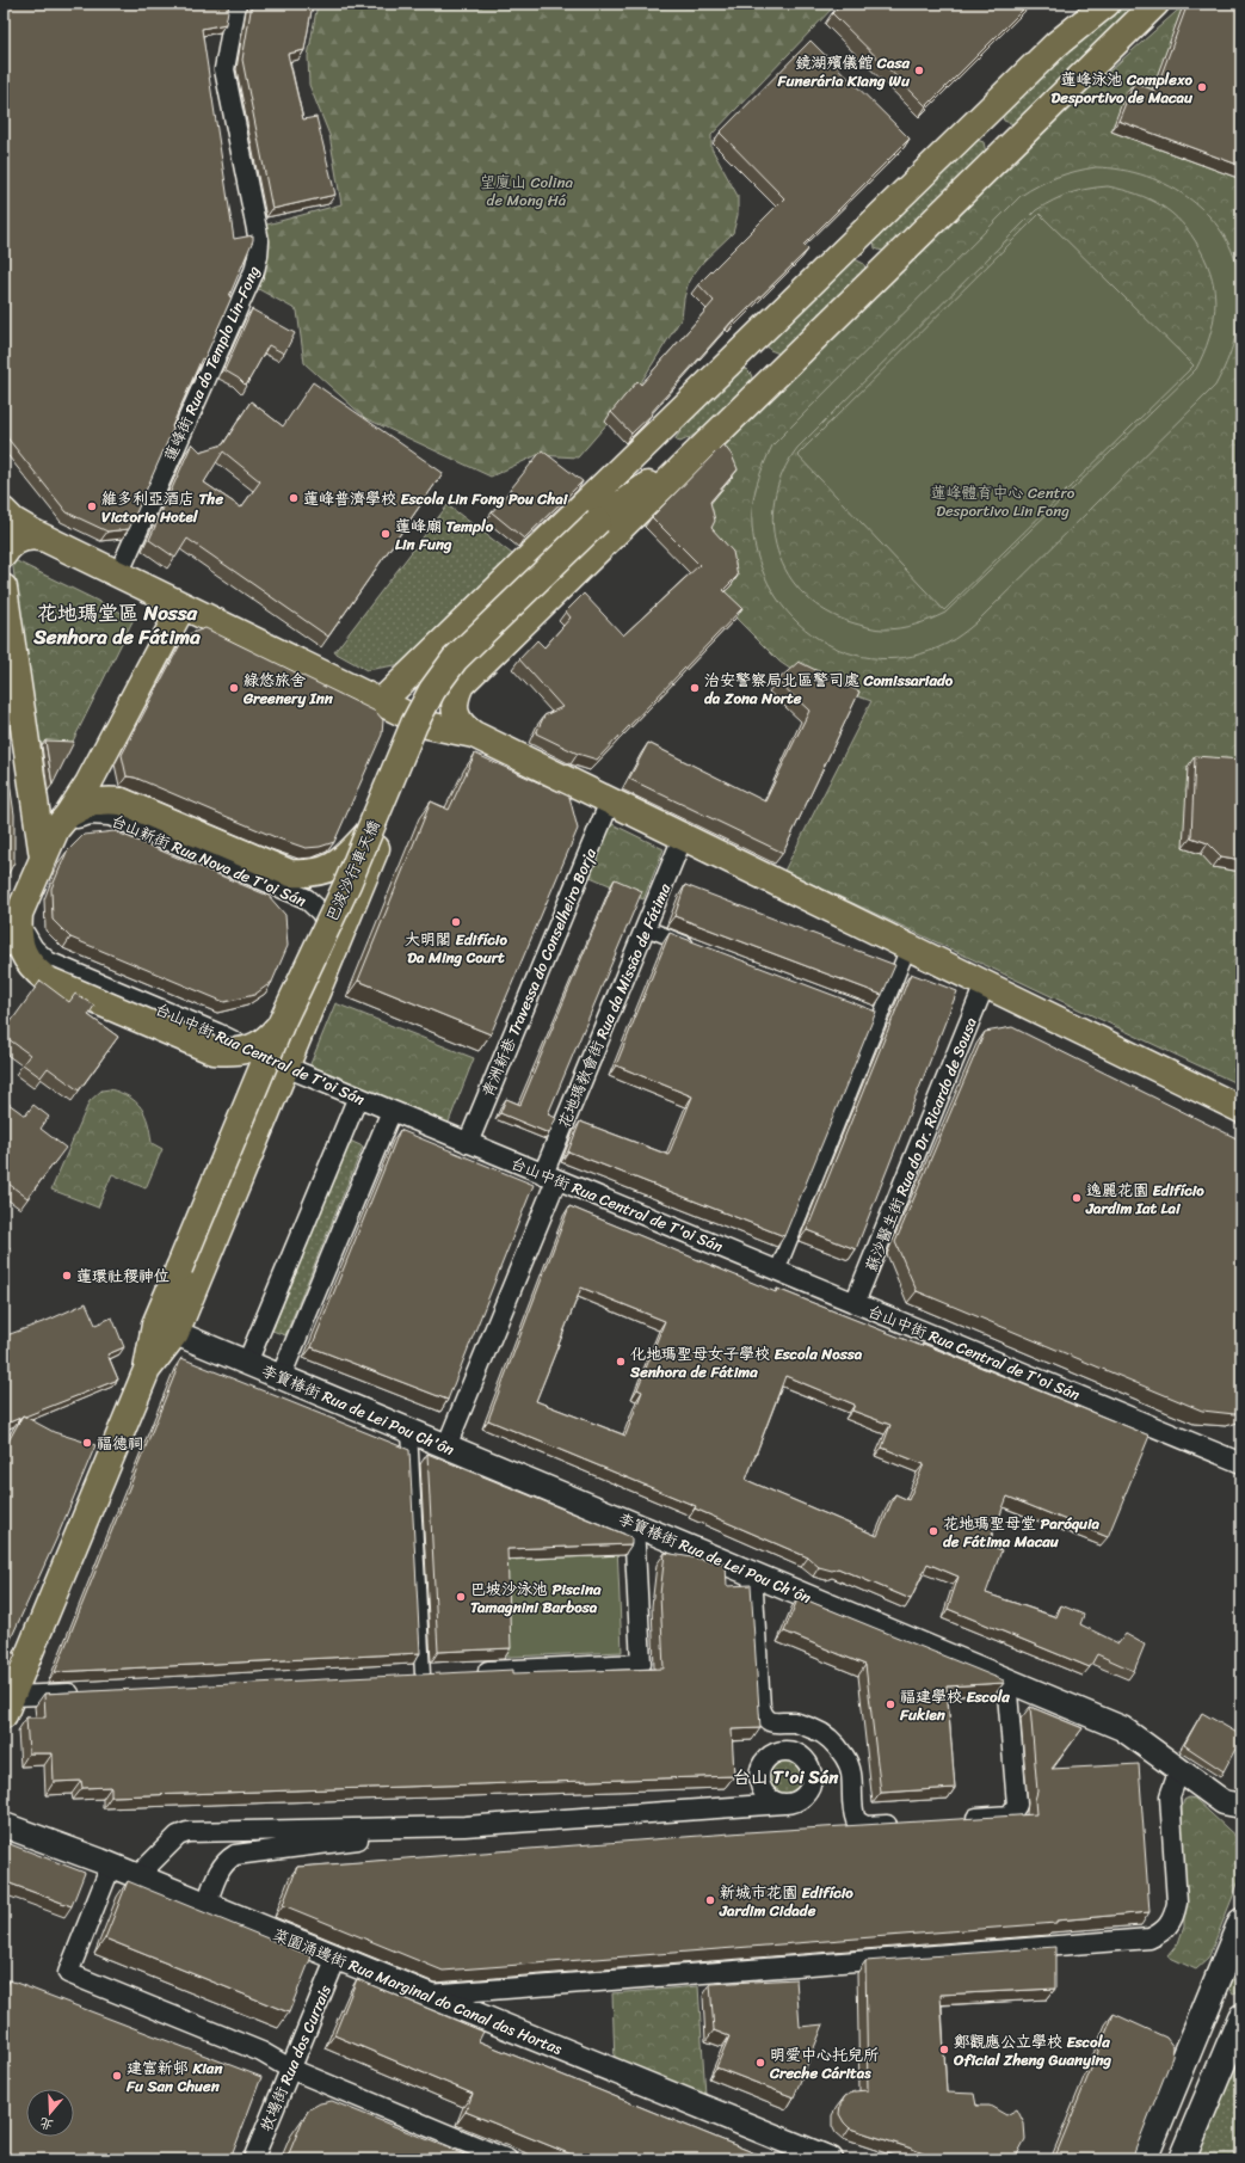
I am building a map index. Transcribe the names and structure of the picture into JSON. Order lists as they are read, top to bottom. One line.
{"streets":{"main road":["巴波沙行車天橋"],"street":["蓮峰街 Rua do Templo Lin-Fong","台山新街 Rua Nova de T'oi Sán","青洲新巷 Travessa do Conselheiro Borja","花地瑪教會街 Rua da Missão de Fátima","台山中街 Rua Central de T'oi Sán","蘇沙醫生街 Rua do Dr. Ricardo de Sousa","李寶椿街 Rua de Lei Pou Ch'ôn","菜園涌邊街 Rua Marginal do Canal das Hortas","牧場街 Rua dos Currais"]},"crossings":[["青洲新巷 Travessa do Conselheiro Borja","台山中街 Rua Central de T'oi Sán"],["花地瑪教會街 Rua da Missão de Fátima","台山中街 Rua Central de T'oi Sán"],["花地瑪教會街 Rua da Missão de Fátima","李寶椿街 Rua de Lei Pou Ch'ôn"],["台山中街 Rua Central de T'oi Sán","蘇沙醫生街 Rua do Dr. Ricardo de Sousa"],["菜園涌邊街 Rua Marginal do Canal das Hortas","牧場街 Rua dos Currais"]],"districts":["花地瑪堂區 Nossa Senhora de Fátima","台山 T'oi Sán"],"parks":["望廈山 Colina de Mong Há","蓮峰體育中心 Centro Desportivo Lin Fong"],"places":["鏡湖殯儀館 Casa Funerária Kiang Wu","蓮峰泳池 Complexo Desportivo de Macau","蓮峰普濟學校 Escola Lin Fong Pou Chai","維多利亞酒店 The Victoria Hotel","蓮峰廟 Templo Lin Fung","綠悠旅舍 Greenery Inn","治安警察局北區警司處 Comissariado da Zona Norte","大明閣 Edifício Da Ming Court","逸麗花園 Edifício Jardim Iat Lai","蓮環社稷神位","化地瑪聖母女子學校 Escola Nossa Senhora de Fátima","福德祠","花地瑪聖母堂 Paróquia de Fátima Macau","巴坡沙泳池 Piscina Tamagnini Barbosa","福建學校 Escola Fukien","新城市花園 Edifício Jardim Cidade","鄭觀應公立學校 Escola Oficial Zheng Guanying","明愛中心托兒所 Creche Cáritas","建富新邨 Kian Fu San Chuen"],"north":"bottom"}
